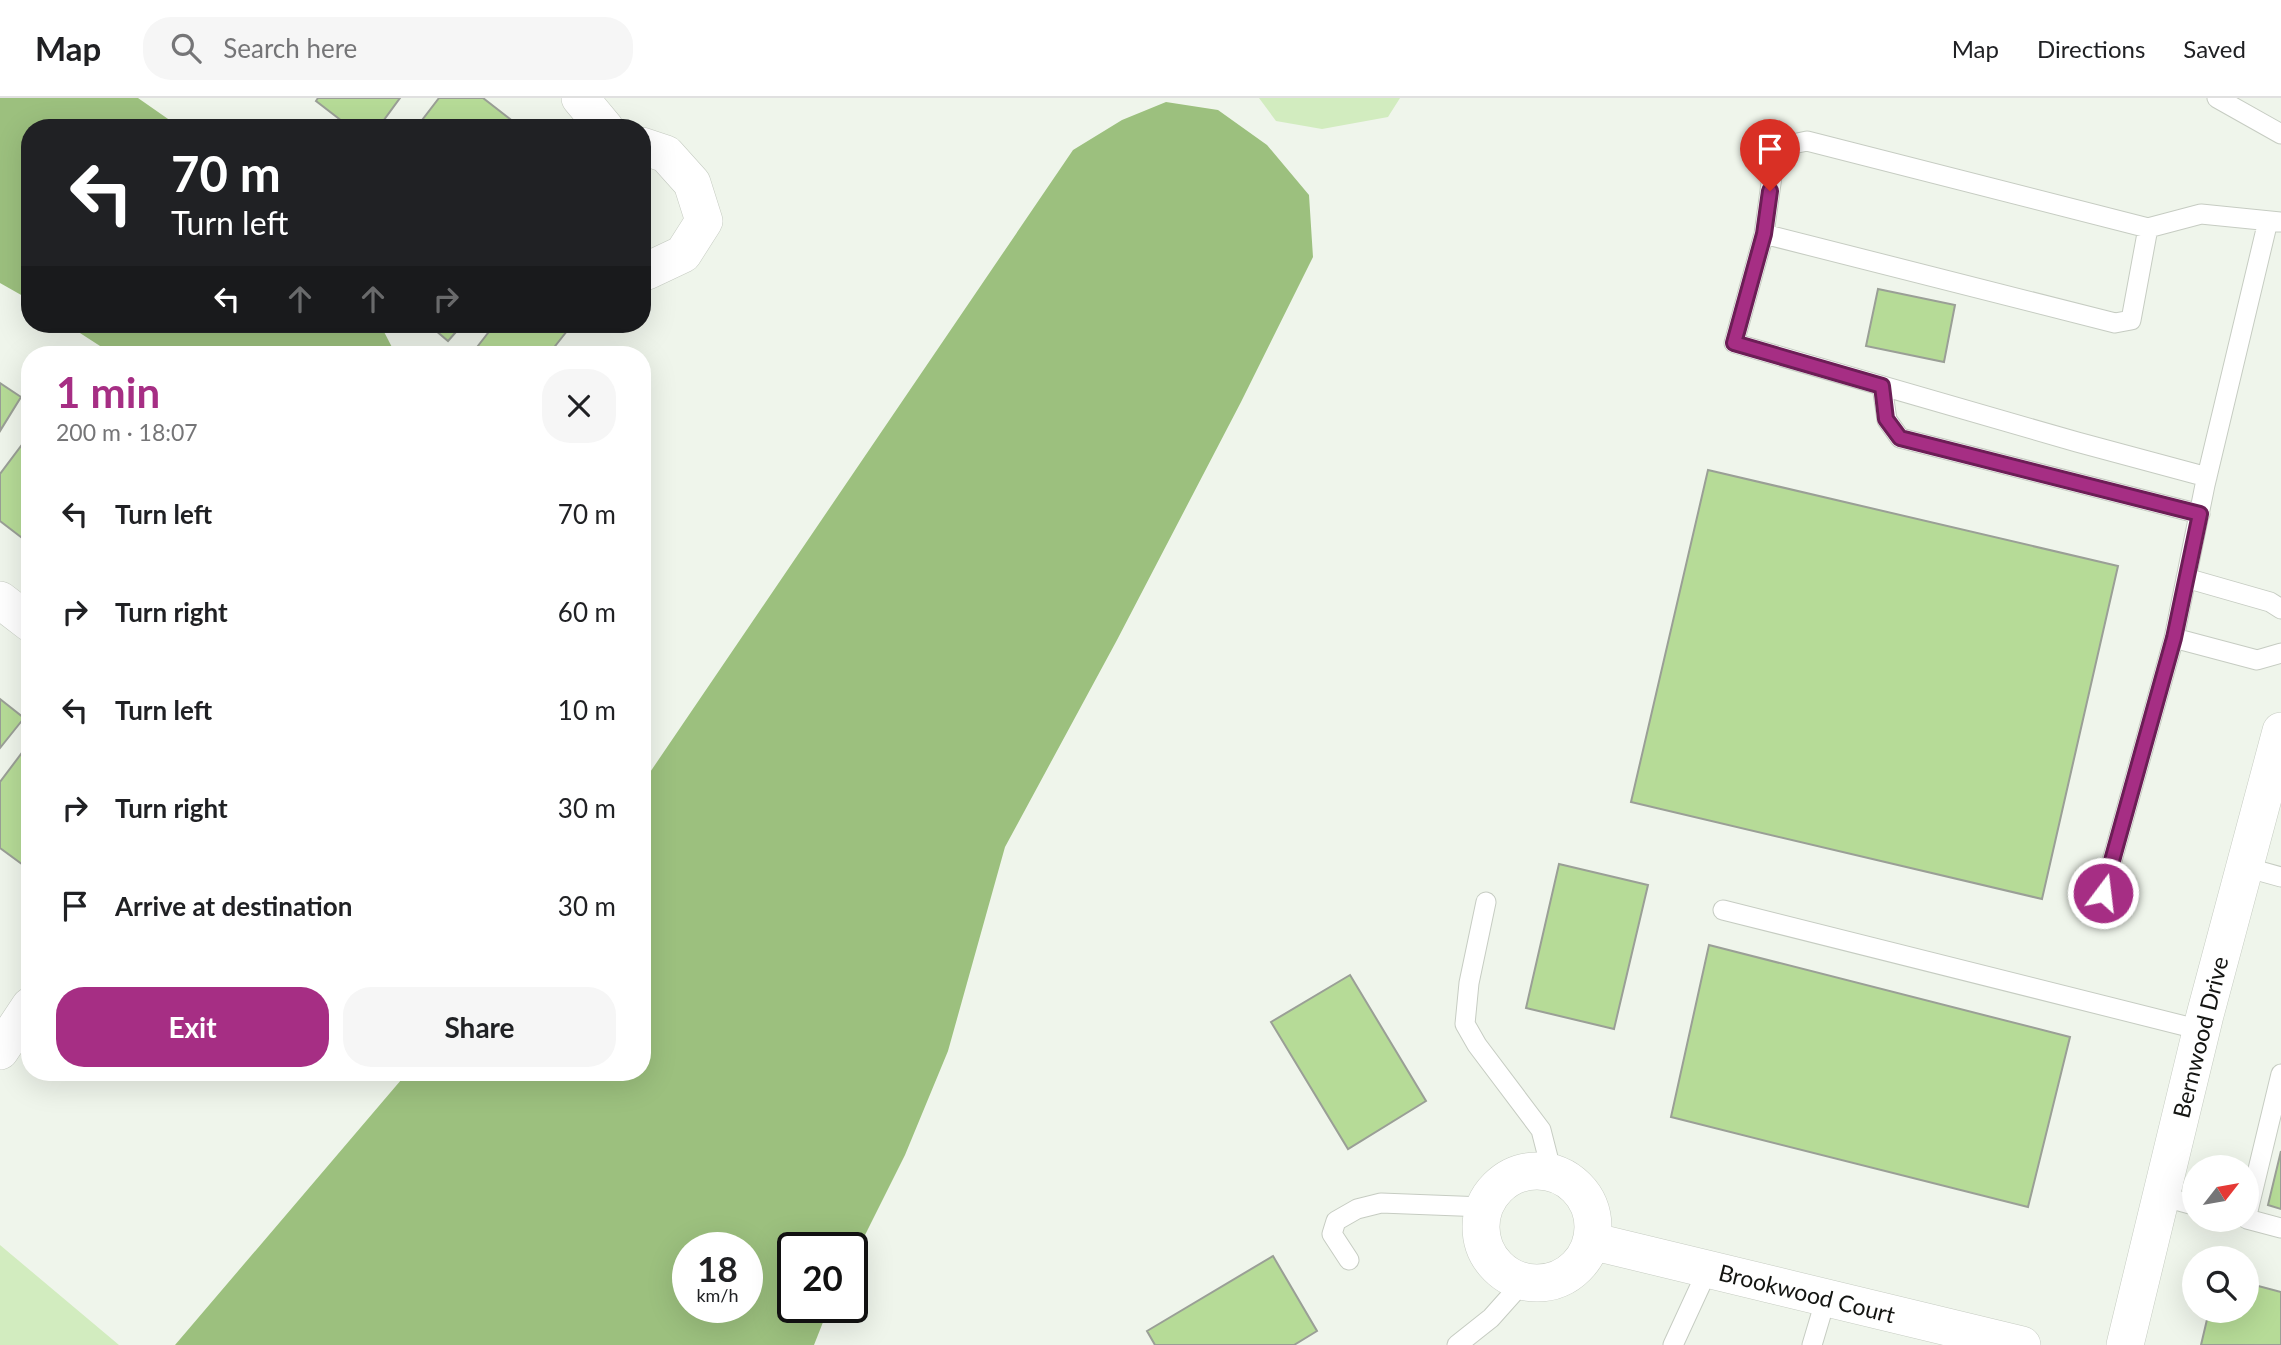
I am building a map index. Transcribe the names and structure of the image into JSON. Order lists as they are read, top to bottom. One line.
{"streets":{"street":["Bernwood Drive","Brookwood Court"]},"north":"top right","page":{"header":"Map","search":"Search here","nav":["Map","Directions","Saved"],"turn":["70 m","Turn left"],"heading":["1 min","200 m · 18:07"],"list":[{"name":"Turn left","value":"70 m"},{"name":"Turn right","value":"60 m"},{"name":"Turn left","value":"10 m"},{"name":"Turn right","value":"30 m"},{"name":"Arrive at destination","value":"30 m"}],"buttons":["Exit","Share"],"speed":"18 km/h","limit":"20"}}
